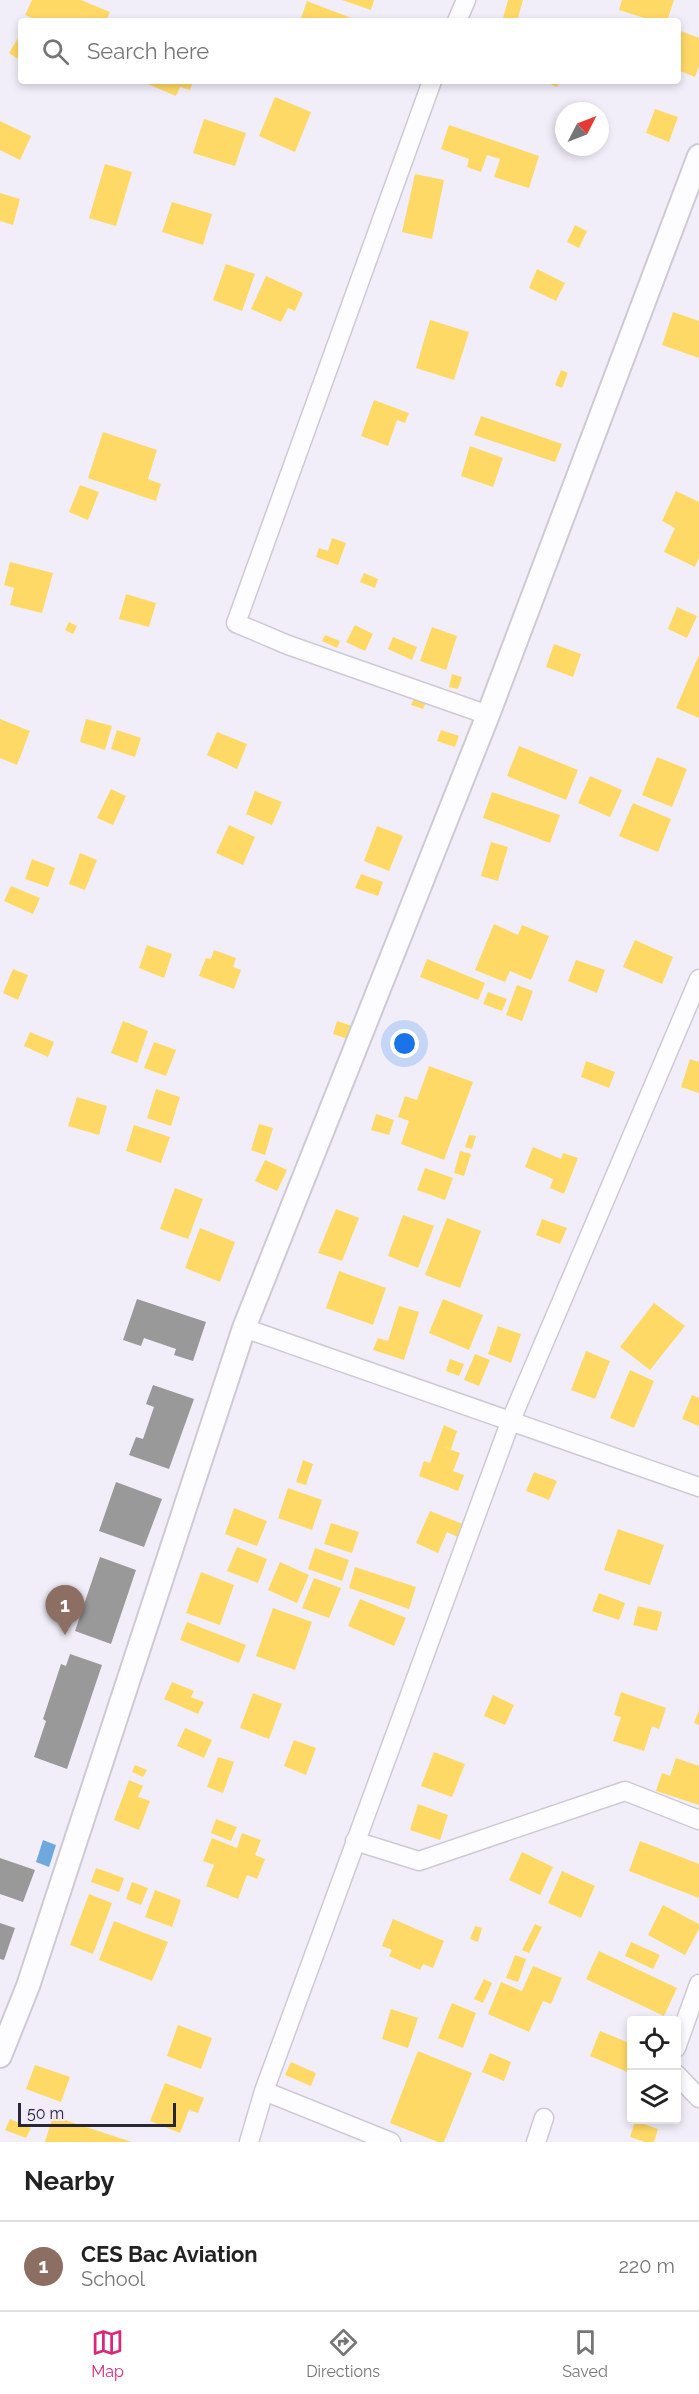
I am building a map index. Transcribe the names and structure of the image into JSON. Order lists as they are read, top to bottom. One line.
{"scale_bar":"50 m","north":"top right","page":{"search":"Search here","pins":"1","scale":"50 m","heading":"Nearby","list":[{"mark":"1","name":"CES Bac Aviation","note":"School","value":"220 m"}],"nav":["Map","Directions","Saved"]}}
